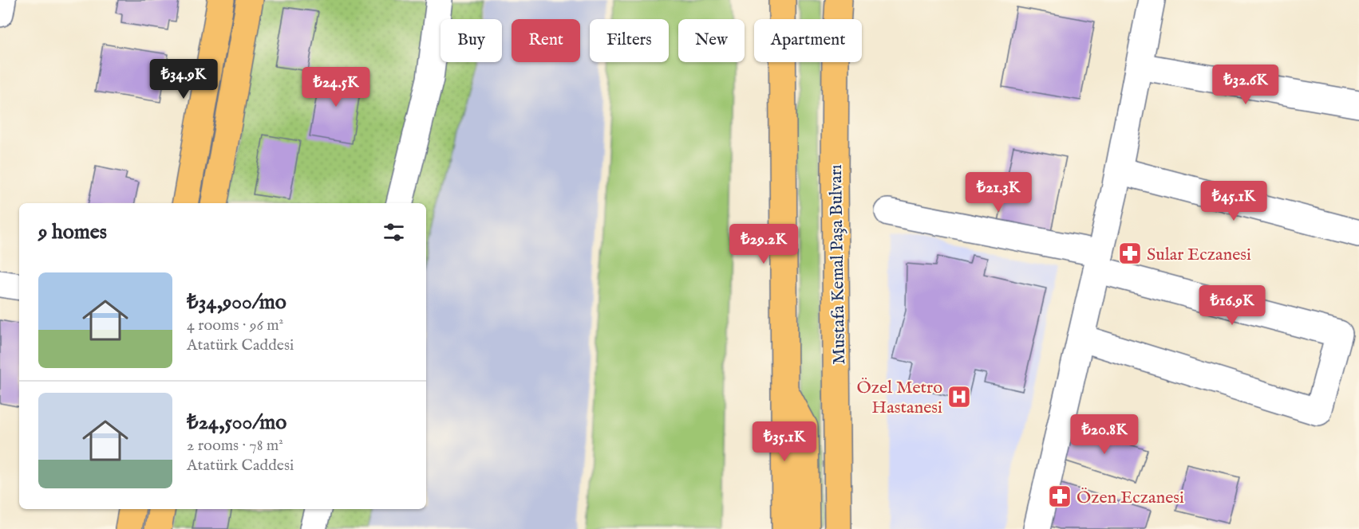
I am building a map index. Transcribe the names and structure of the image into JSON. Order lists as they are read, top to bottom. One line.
{"streets":{"main road":["Mustafa Kemal Paşa Bulvarı"]},"places":{"pharmacy":["Sular Eczanesi","Özen Eczanesi"],"hospital":["Özel Metro Hastanesi"]},"page":{"chip":["Buy","Rent","Filters","New","Apartment"],"price":["₺34.9K","₺32.6K","₺24.5K","₺21.3K","₺45.1K","₺29.2K","₺16.9K","₺20.8K","₺35.1K"],"heading":"9 homes","list":[{"name":"₺34,900/mo","note":"4 rooms · 96 m² · Atatürk Caddesi"},{"name":"₺24,500/mo","note":"2 rooms · 78 m² · Atatürk Caddesi"}]}}
